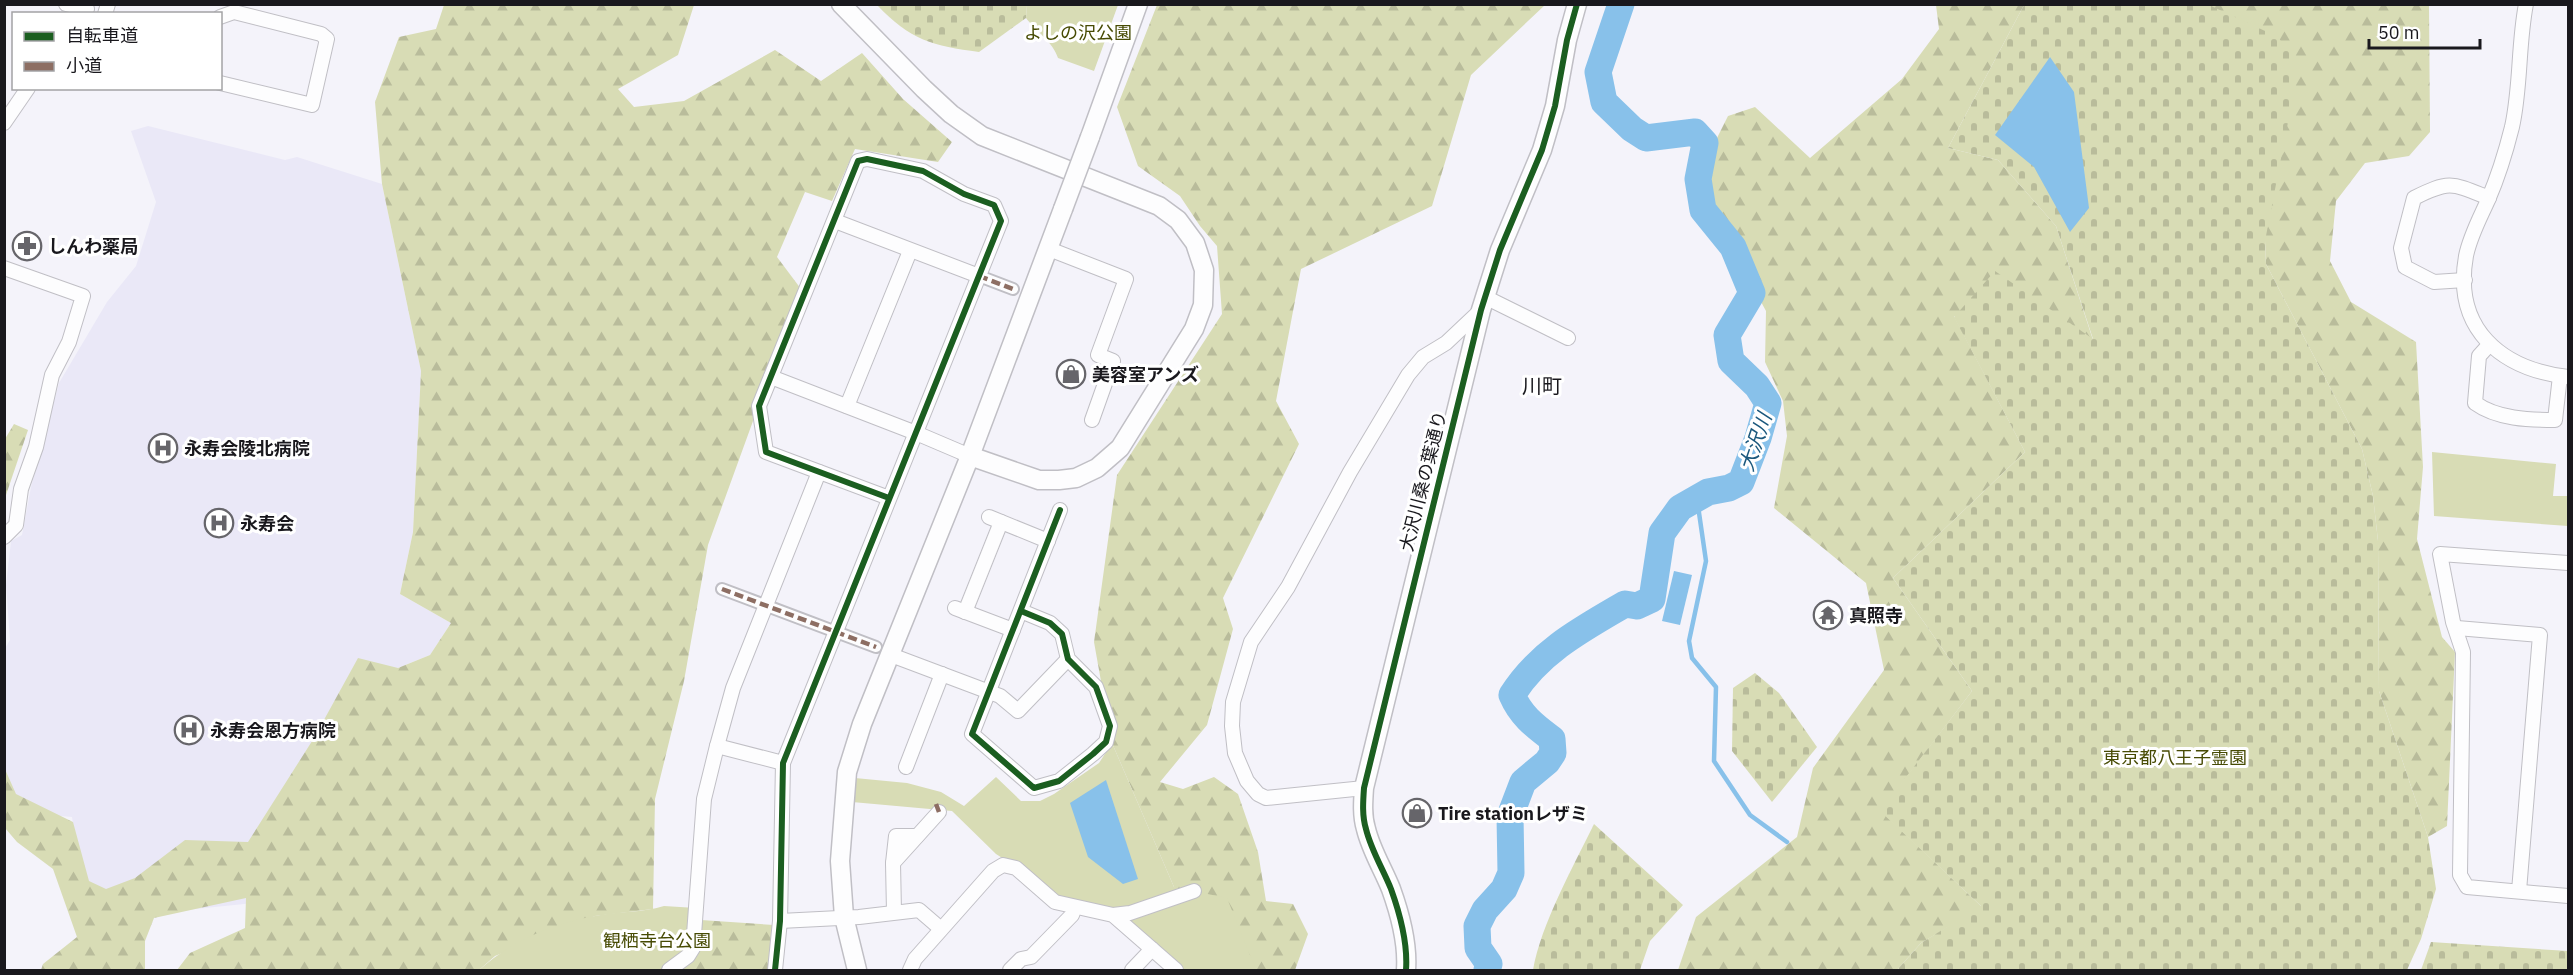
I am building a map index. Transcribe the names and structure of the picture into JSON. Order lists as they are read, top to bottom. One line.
{"streets":{"street":["大沢川桑の葉通り"]},"districts":["川町"],"water":["大沢川"],"parks":["よしの沢公園","東京都八王子霊園","観栖寺台公園"],"places":{"pharmacy":["しんわ薬局"],"shop":["美容室アンズ","Tire stationレザミ"],"hospital":["永寿会陵北病院","永寿会","永寿会恩方病院"],"temple":["真照寺"]},"legend":["自転車道","小道"],"scale_bar":"50 m"}
